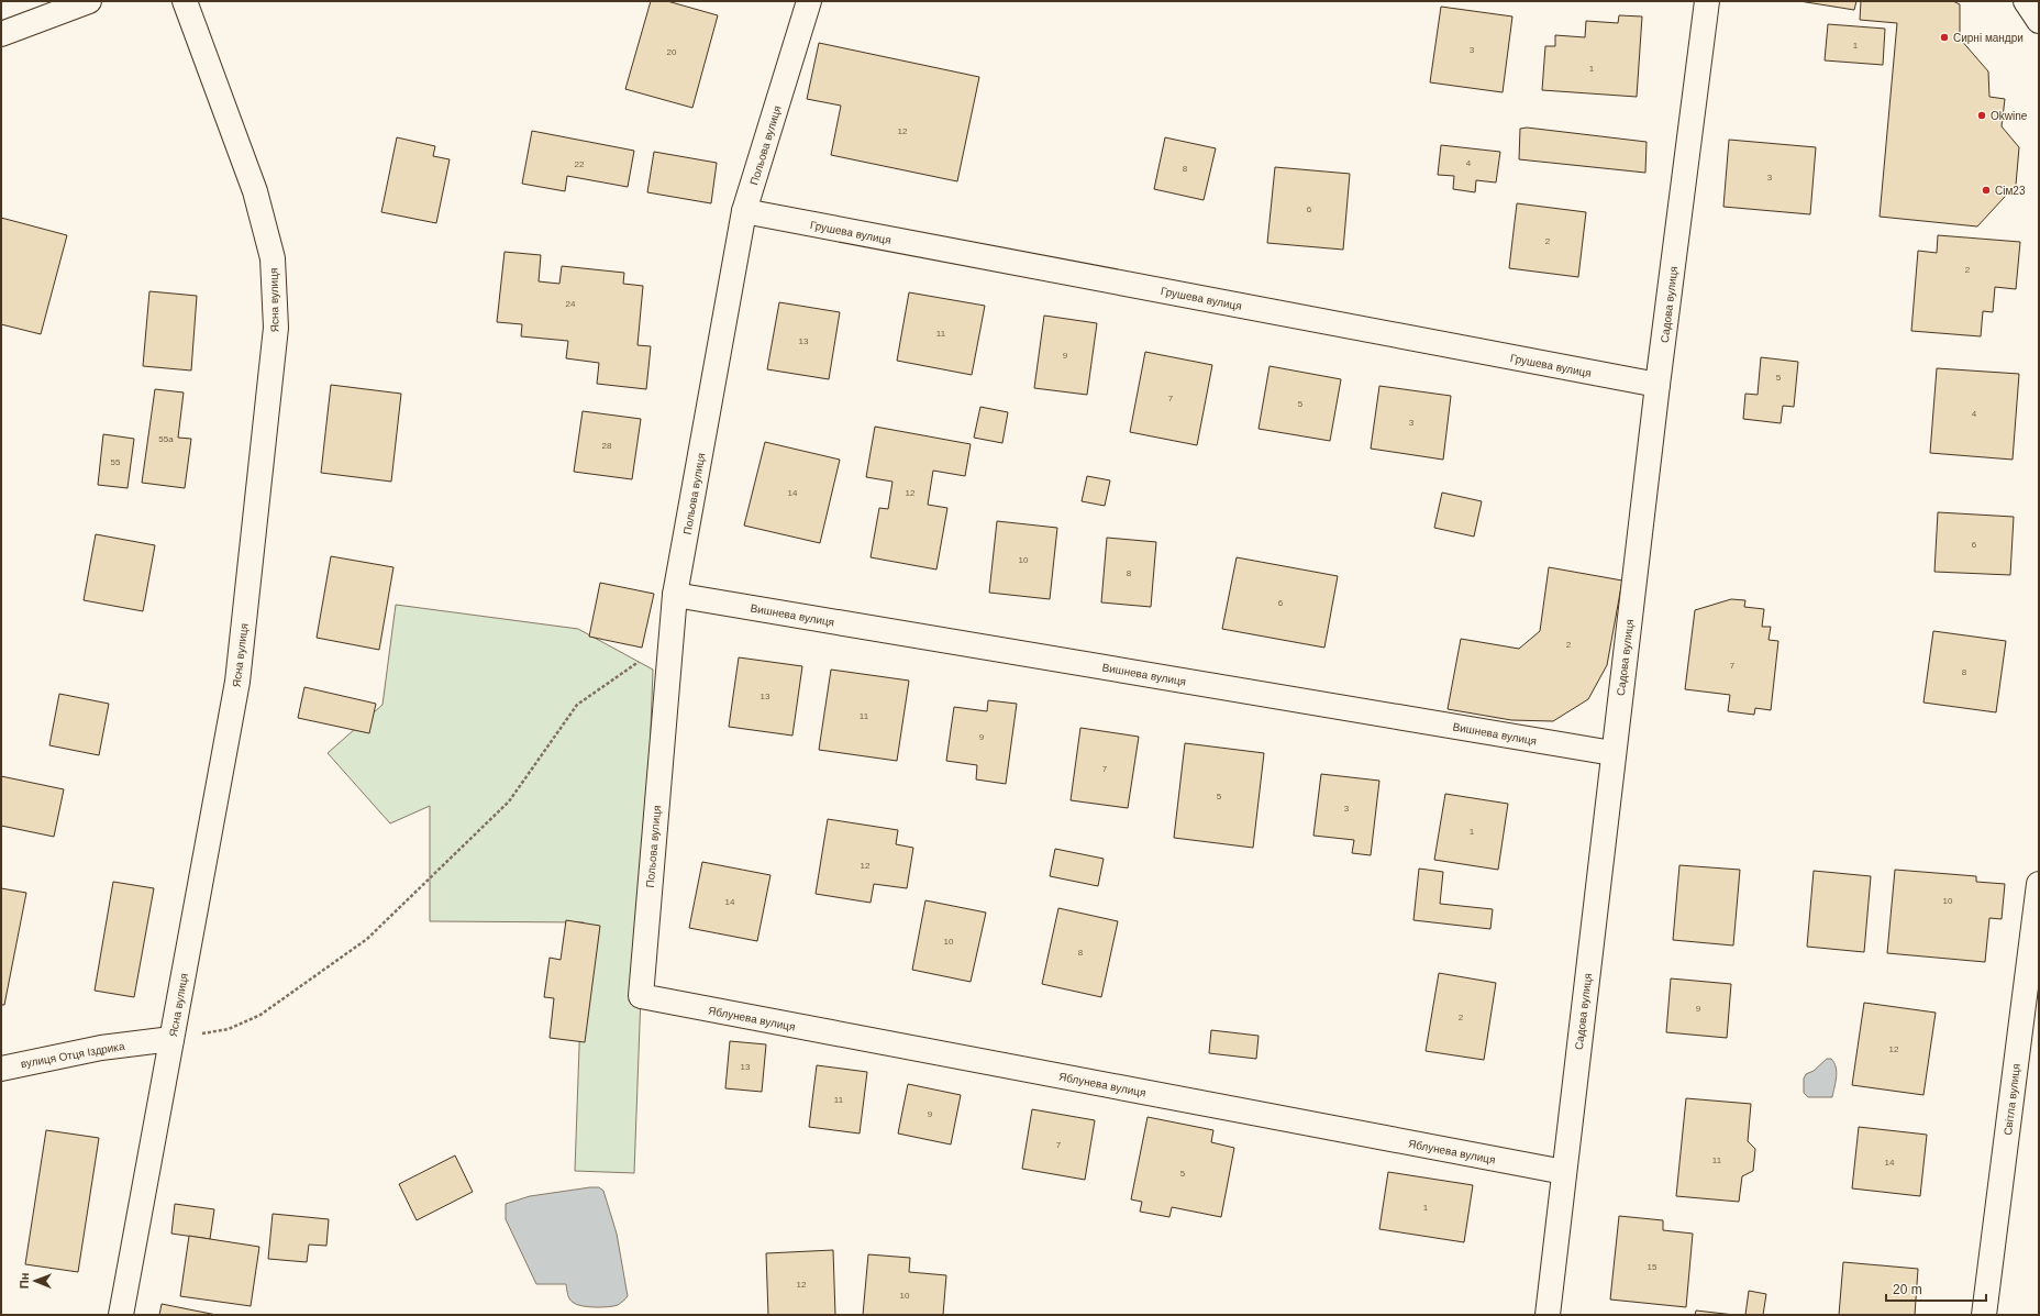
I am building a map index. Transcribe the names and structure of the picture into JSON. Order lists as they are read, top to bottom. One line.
{"streets":{"street":["Польова вулиця","Грушева вулиця","Ясна вулиця","Садова вулиця","Вишнева вулиця","Яблунева вулиця","вулиця Отця Іздрика","Світла вулиця"]},"crossings":[["Польова вулиця","Грушева вулиця"],["Польова вулиця","Вишнева вулиця"],["Польова вулиця","Яблунева вулиця"],["Грушева вулиця","Садова вулиця"],["Ясна вулиця","вулиця Отця Іздрика"],["Садова вулиця","Вишнева вулиця"],["Садова вулиця","Яблунева вулиця"]],"places":["Сирні мандри","Okwine","Сім23"],"house_numbers":["1","3","20","1","12","4","22","8","3","6","2","2","24","11","13","9","5","7","5","4","3","55а","28","55","14","12","6","10","8","6","2","7","8","13","11","9","7","5","3","1","12","10","14","10","8","9","2","12","13","11","9","7","11","14","5","1","15","12","10"],"scale_bar":"20 m","north":"left"}
